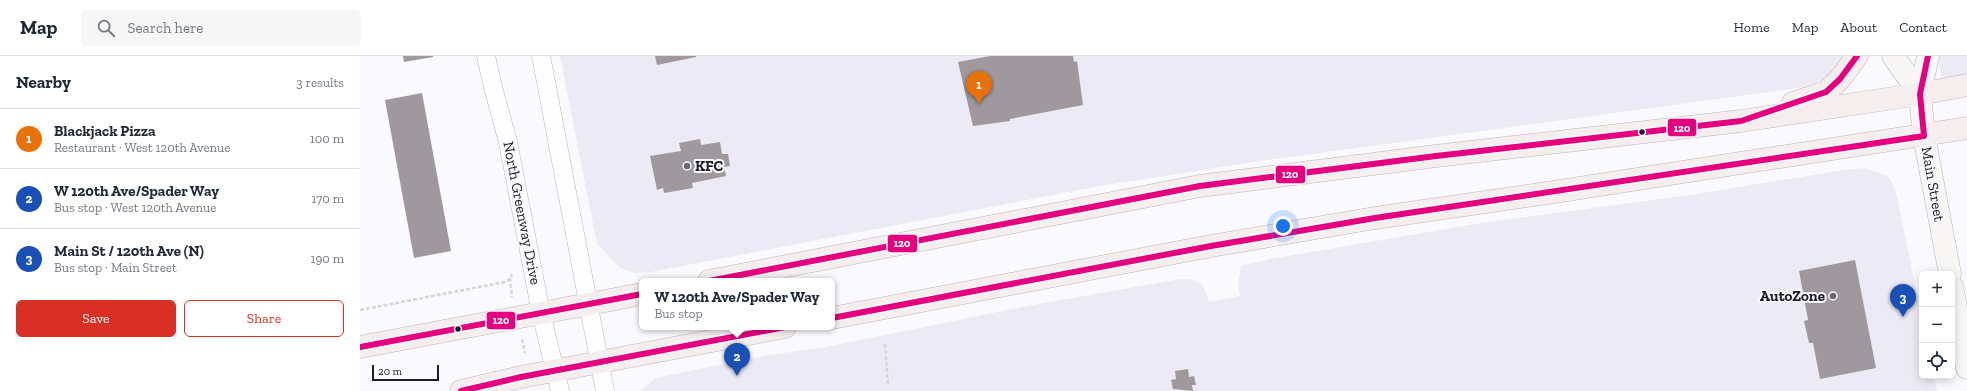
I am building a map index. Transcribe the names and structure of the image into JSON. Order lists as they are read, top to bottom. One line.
{"streets":{"main road":["Main Street"],"street":["North Greenway Drive"]},"places":["KFC","AutoZone"],"lines":["transit line 120"],"scale_bar":"20 m","page":{"header":"Map","search":"Search here","nav":["Home","Map","About","Contact"],"heading":["Nearby","3 results"],"pins":["1","3","2"],"list":[{"mark":"1","name":"Blackjack Pizza","note":"Restaurant · West 120th Avenue","value":"100 m"},{"mark":"2","name":"W 120th Ave/Spader Way","note":"Bus stop · West 120th Avenue","value":"170 m"},{"mark":"3","name":"Main St / 120th Ave (N)","note":"Bus stop · Main Street","value":"190 m"}],"map_buttons":["+","−"],"popup":["W 120th Ave/Spader Way","Bus stop"],"buttons":["Save","Share"],"scale":"20 m"}}
